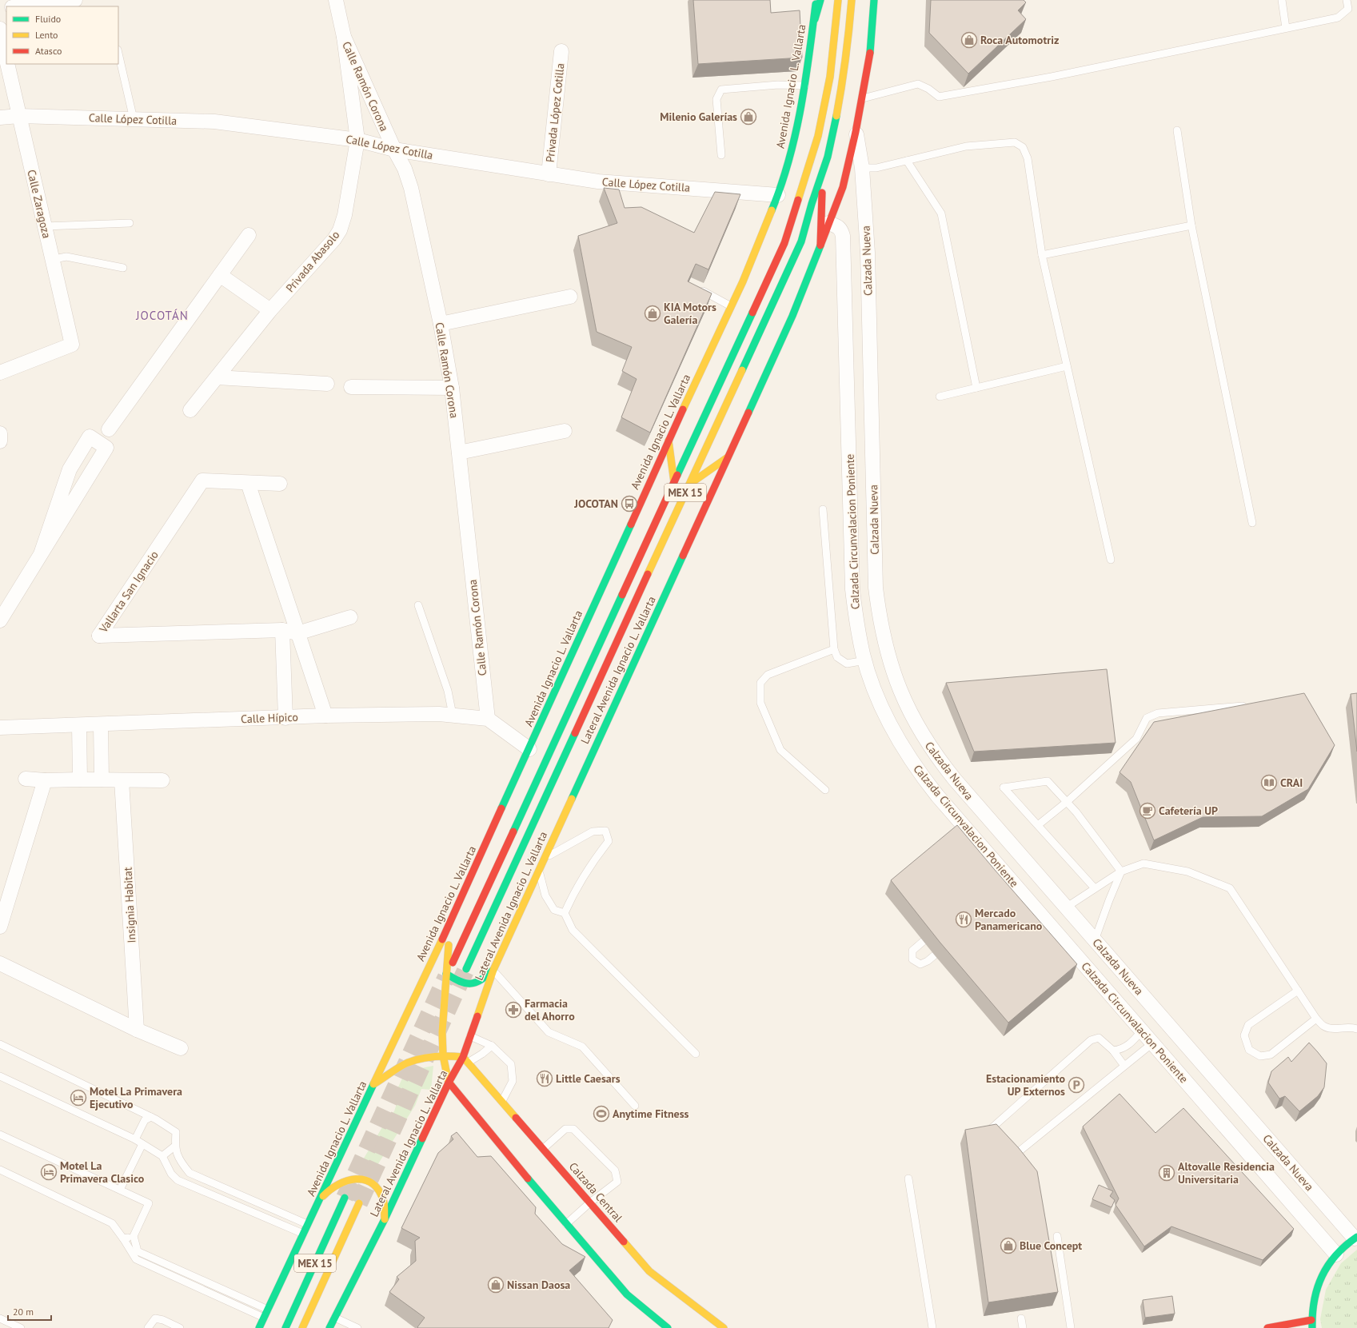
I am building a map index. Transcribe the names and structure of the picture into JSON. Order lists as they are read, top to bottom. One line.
{"streets":{"main road":["Avenida Ignacio L. Vallarta","MEX 15","Lateral Avenida Ignacio L. Vallarta","Calzada Central"],"street":["Calle Ramón Corona","Privada López Cotilla","Calle López Cotilla","Calle Zaragoza","Calzada Nueva","Privada Abasolo","Calzada Circunvalacion Poniente","Vallarta San Ignacio","Calle Hípico","Insignia Habitat"]},"crossings":[["Calle Ramón Corona","Calle López Cotilla"],["Calle Ramón Corona","Privada Abasolo"],["Calle Ramón Corona","Calle Hípico"],["Avenida Ignacio L. Vallarta","Calle López Cotilla"],["Avenida Ignacio L. Vallarta","Calle Hípico"],["Privada López Cotilla","Calle López Cotilla"],["Calle López Cotilla","Calle Zaragoza"],["Calle López Cotilla","Privada Abasolo"],["Lateral Avenida Ignacio L. Vallarta","Calzada Central"]],"districts":["JOCOTÁN"],"places":{"shop":["Roca Automotriz","Milenio Galerías","KIA Motors Galería","Blue Concept","Nissan Daosa"],"bus stop":["JOCOTAN"],"library":["CRAI"],"cafe":["Cafetería UP"],"restaurant":["Mercado Panamericano","Little Caesars"],"pharmacy":["Farmacia del Ahorro"],"parking":["Estacionamiento UP Externos"],"hotel":["Motel La Primavera Ejecutivo","Motel La Primavera Clasico"],"sports":["Anytime Fitness"],"building":["Altovalle Residencia Universitaria"]},"legend":["Fluido","Lento","Atasco"],"scale_bar":"20 m"}
